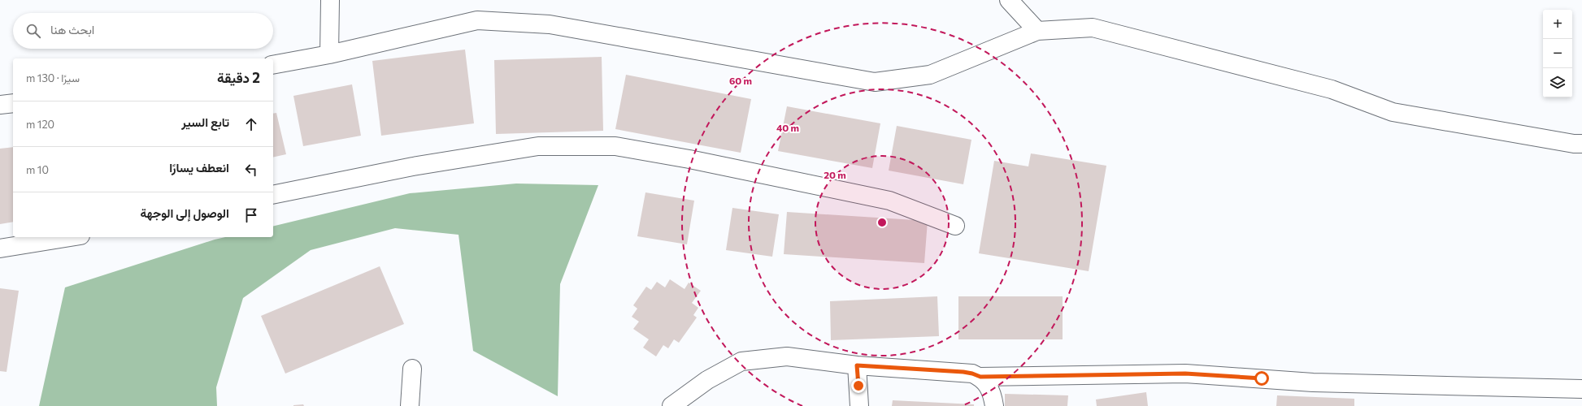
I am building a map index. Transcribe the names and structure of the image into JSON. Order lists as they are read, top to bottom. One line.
{"page":{"map_buttons":["+","−"],"search":"ابحث هنا","heading":["2 دقيقة","سيرًا · 130 m"],"list":[["تابع السير","120 m"],["انعطف يسارًا","10 m"],"الوصول إلى الوجهة"]},"rings":["60 m","40 m","20 m"]}
